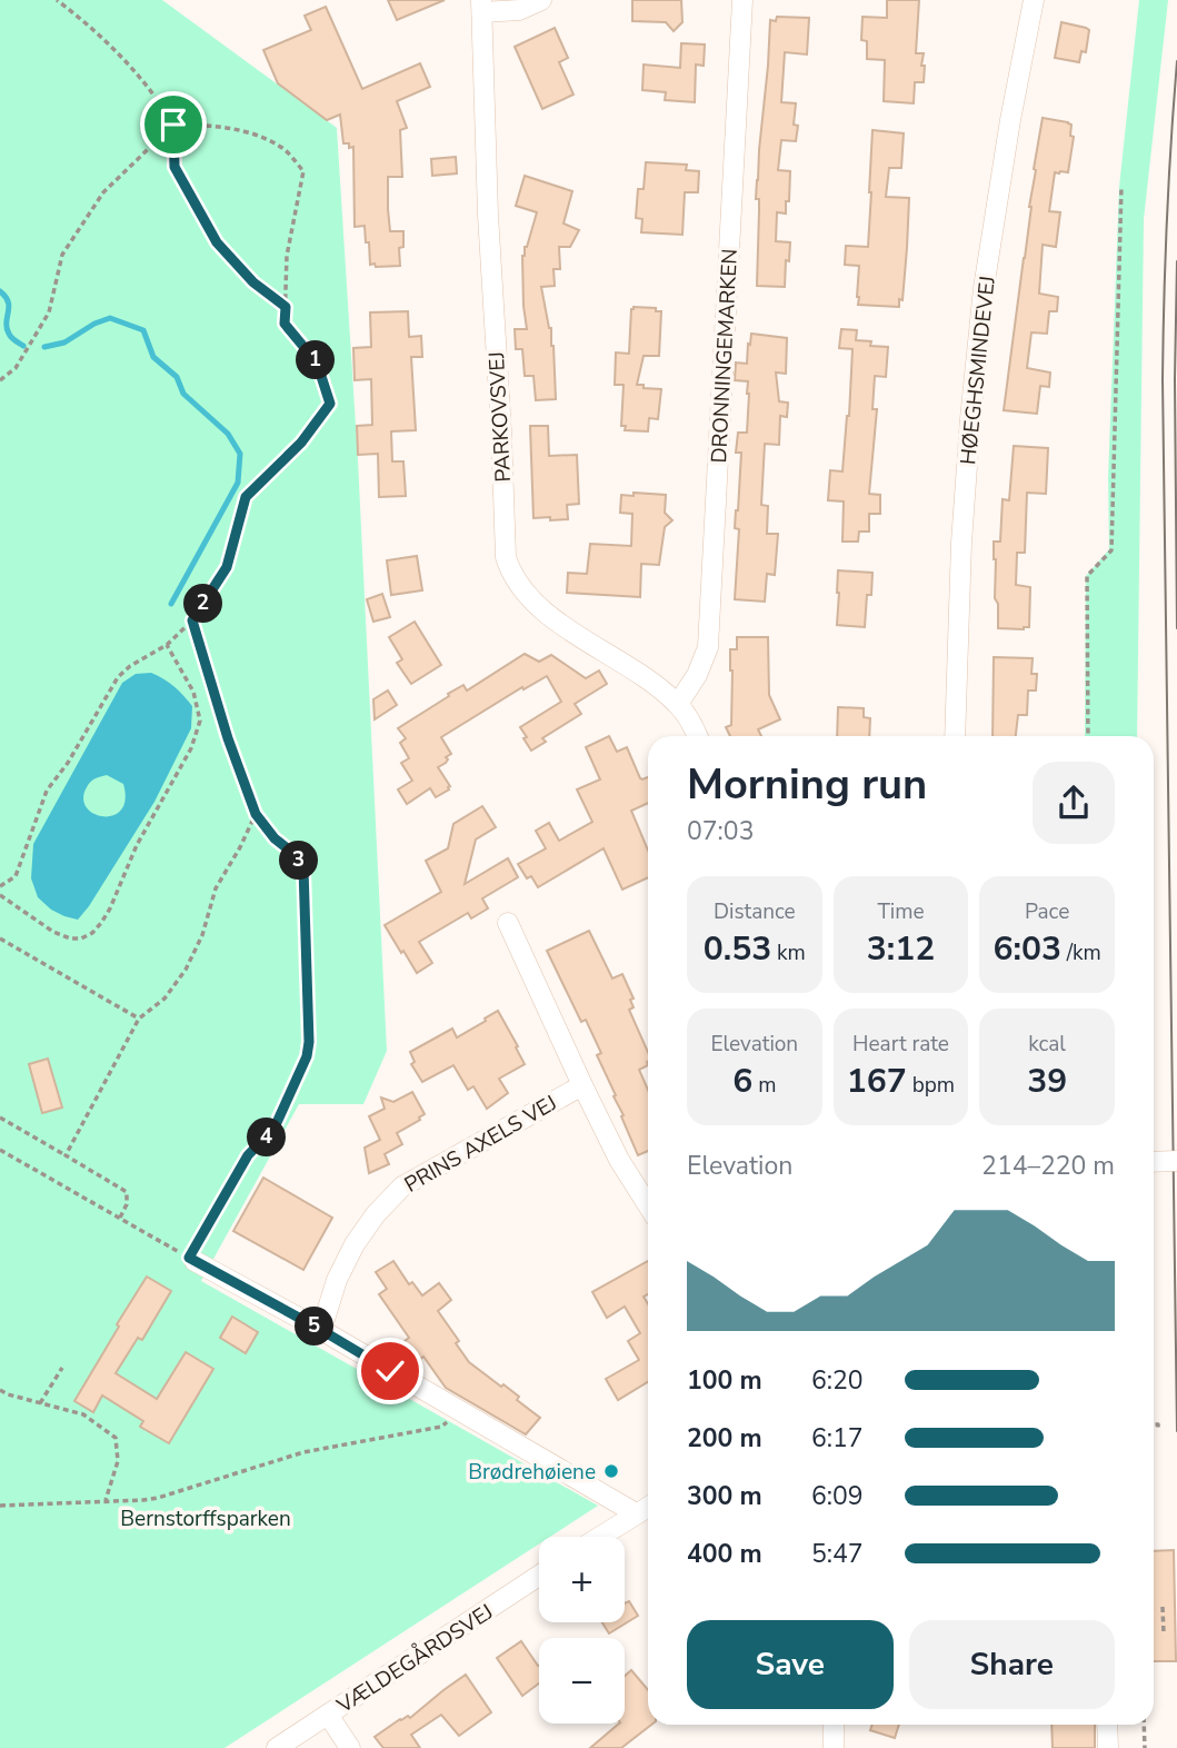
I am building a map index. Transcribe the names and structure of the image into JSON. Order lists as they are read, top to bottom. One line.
{"streets":{"street":["DRONNINGEMARKEN","HØEGHSMINDEVEJ","PARKOVSVEJ","PRINS AXELS VEJ","VÆLDEGÅRDSVEJ"]},"crossings":[["DRONNINGEMARKEN","PARKOVSVEJ"]],"parks":["Bernstorffsparken"],"places":["Brødrehøiene"],"page":{"pins":["1","2","3","4","5"],"heading":["Morning run","07:03"],"stats":[["Distance","0.53 km"],["Time","3:12"],["Pace","6:03 /km"],["Elevation","6 m"],["Heart rate","167 bpm"],["kcal","39"]],"chart":["Elevation","214–220 m"],"list":[{"name":"100 m","note":"6:20"},{"name":"200 m","note":"6:17"},{"name":"300 m","note":"6:09"},{"name":"400 m","note":"5:47"}],"map_buttons":["+","−"],"buttons":["Save","Share"]}}
